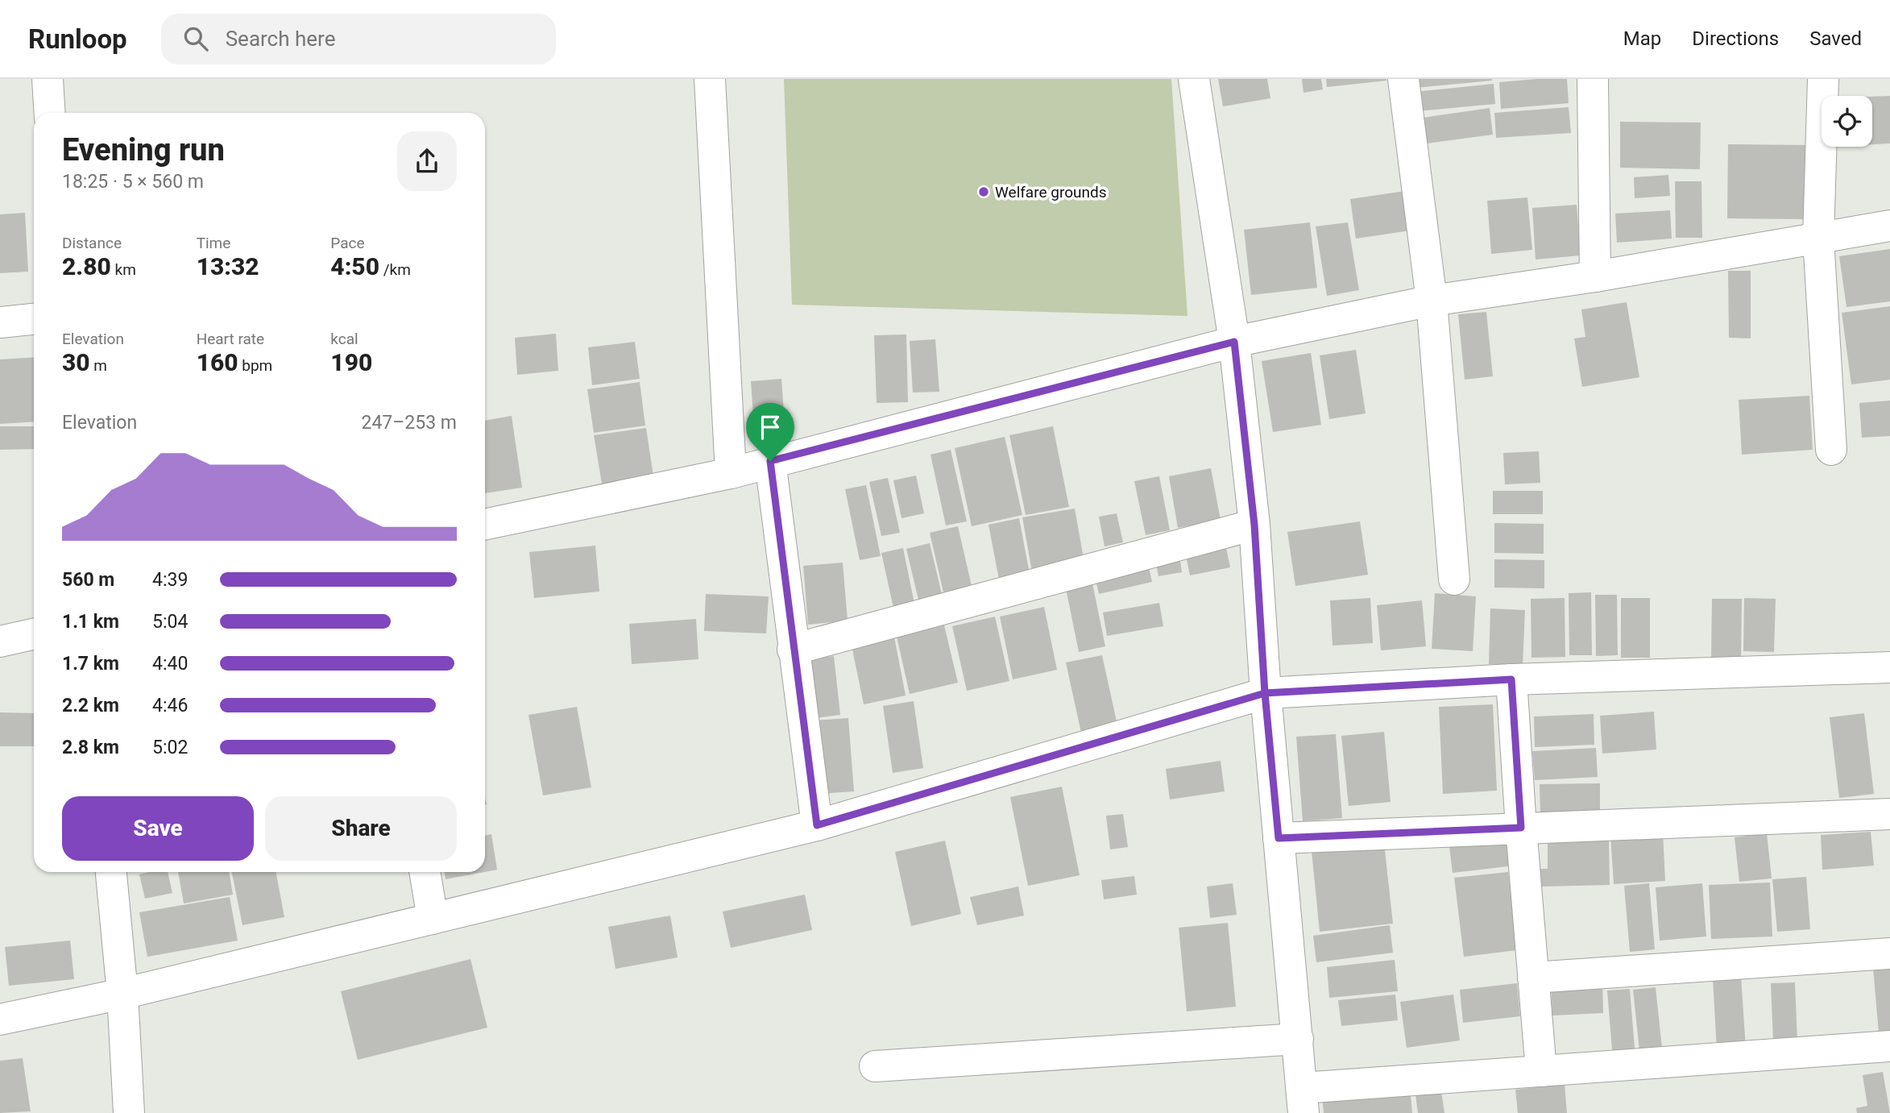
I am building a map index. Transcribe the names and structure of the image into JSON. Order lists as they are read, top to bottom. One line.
{"places":["Welfare grounds"],"page":{"header":"Runloop","search":"Search here","nav":["Map","Directions","Saved"],"heading":["Evening run","18:25 · 5 × 560 m"],"stats":[["Distance","2.80 km"],["Time","13:32"],["Pace","4:50 /km"],["Elevation","30 m"],["Heart rate","160 bpm"],["kcal","190"]],"chart":["Elevation","247–253 m"],"list":[{"name":"560 m","note":"4:39"},{"name":"1.1 km","note":"5:04"},{"name":"1.7 km","note":"4:40"},{"name":"2.2 km","note":"4:46"},{"name":"2.8 km","note":"5:02"}],"buttons":["Save","Share"]}}
